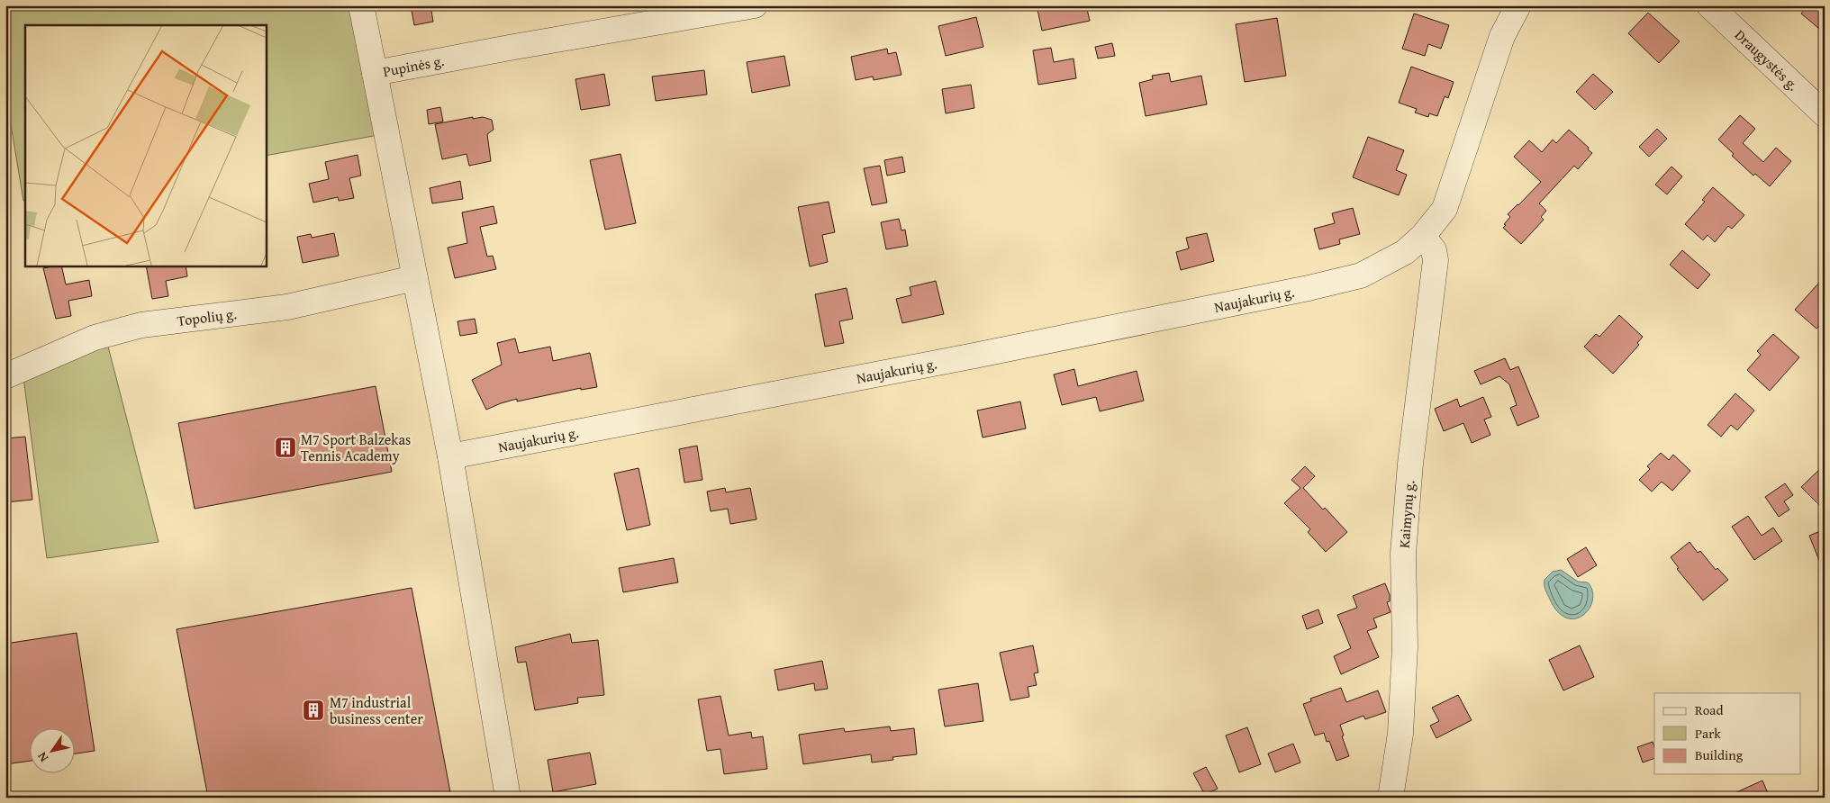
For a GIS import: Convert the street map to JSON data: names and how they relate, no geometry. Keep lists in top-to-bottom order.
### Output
{
  "streets": {
    "street": [
      "Draugystės g.",
      "Pupinės g.",
      "Naujakurių g.",
      "Topolių g.",
      "Kaimynų g."
    ]
  },
  "crossings": [
    ["Pupinės g.", "Naujakurių g."],
    ["Pupinės g.", "Topolių g."],
    ["Naujakurių g.", "Kaimynų g."]
  ],
  "places": {
    "building": ["M7 Sport Balzekas Tennis Academy", "M7 industrial business center"]
  },
  "legend": ["Road", "Park", "Building"],
  "north": "bottom left"
}
